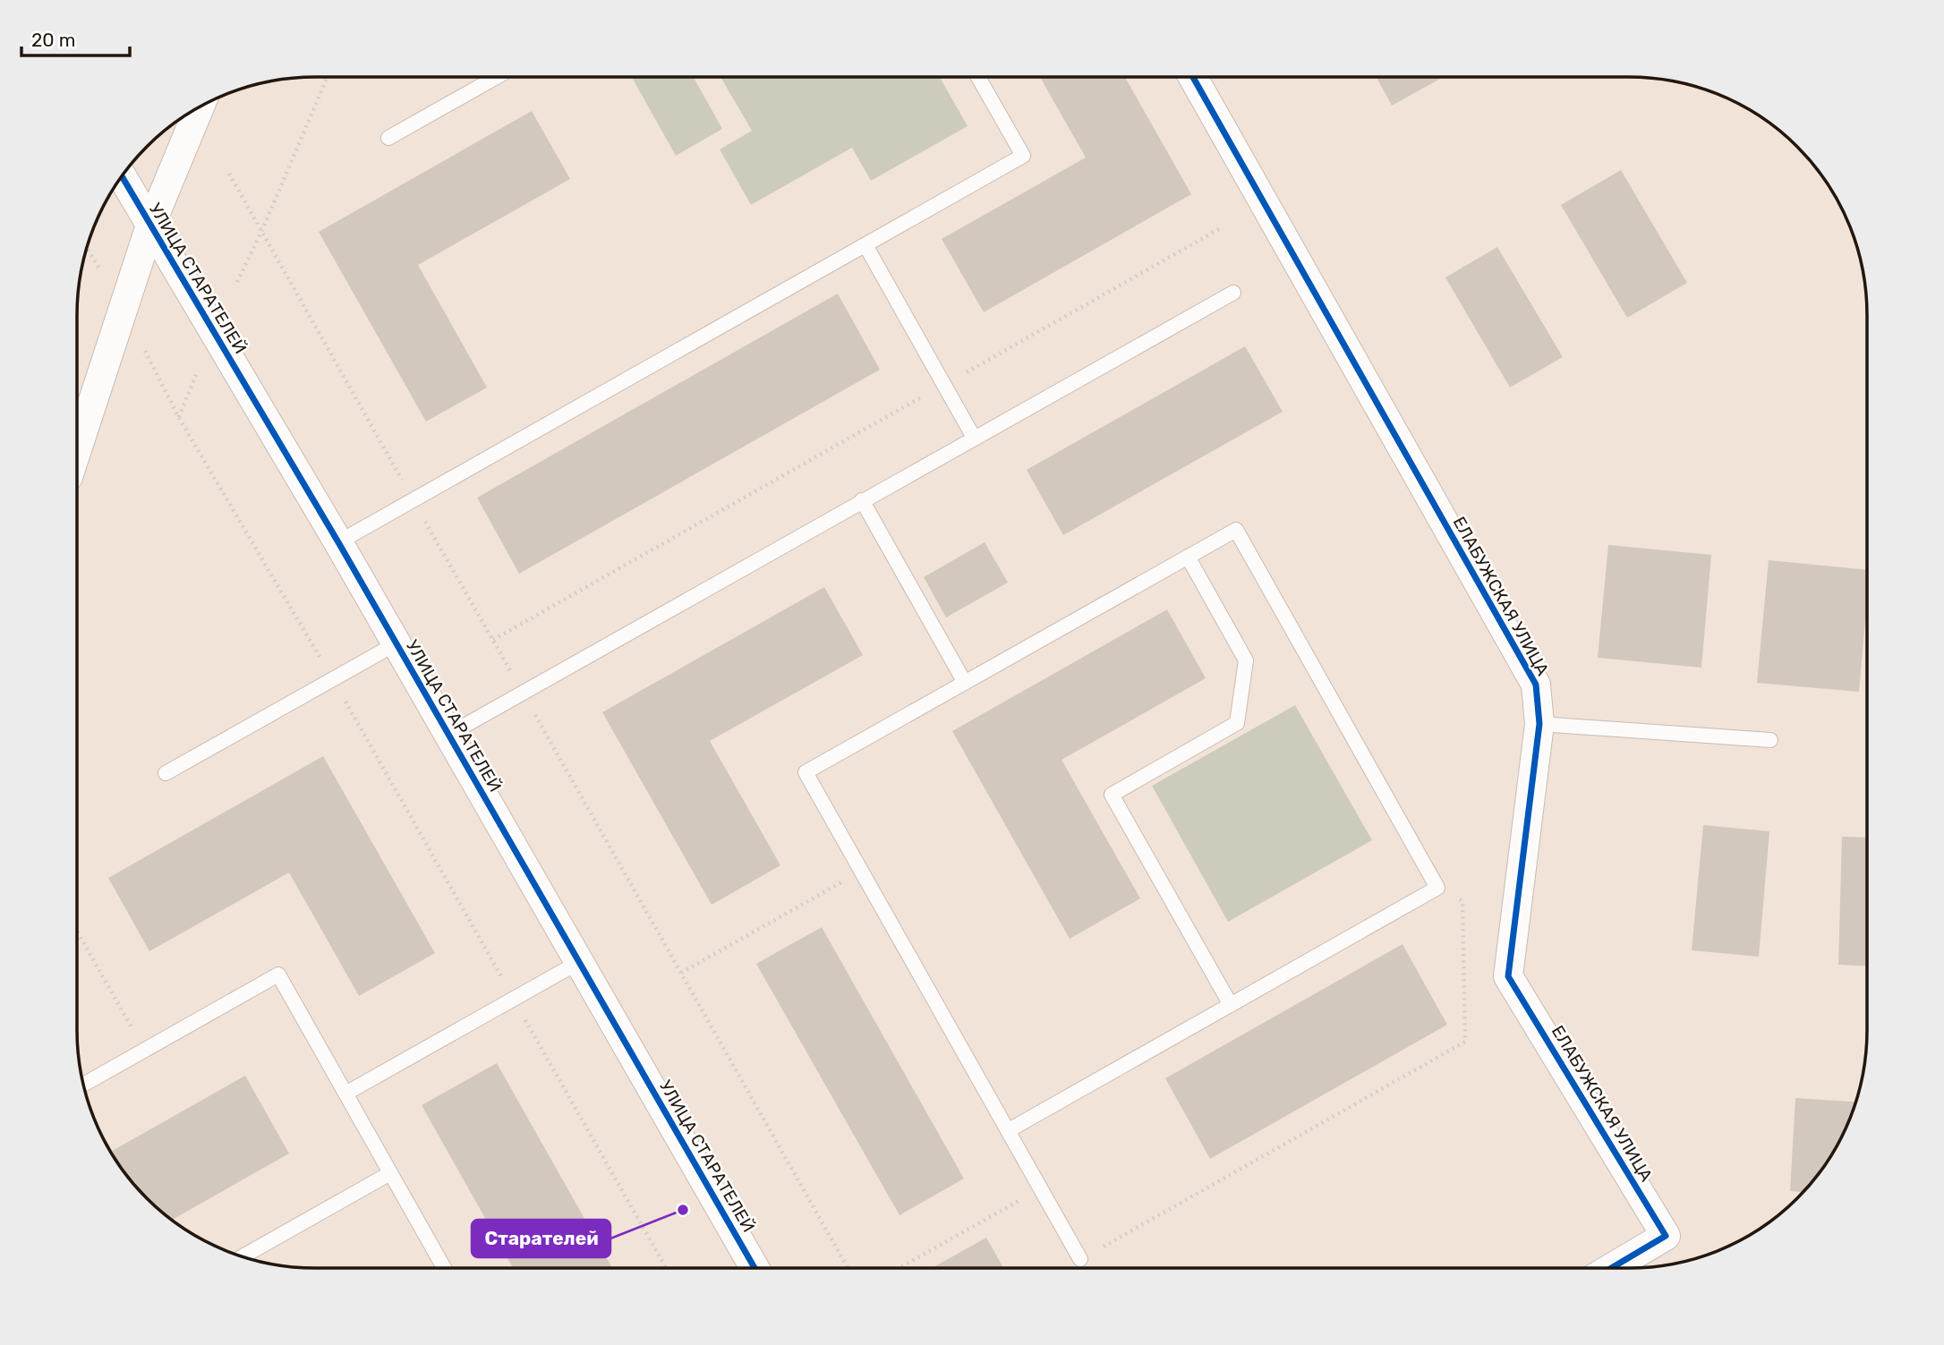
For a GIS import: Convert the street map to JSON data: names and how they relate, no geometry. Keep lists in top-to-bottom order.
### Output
{
  "streets": {
    "street": ["УЛИЦА СТАРАТЕЛЕЙ", "ЕЛАБУЖСКАЯ УЛИЦА"]
  },
  "places": ["Старателей"],
  "scale_bar": "20 m"
}
